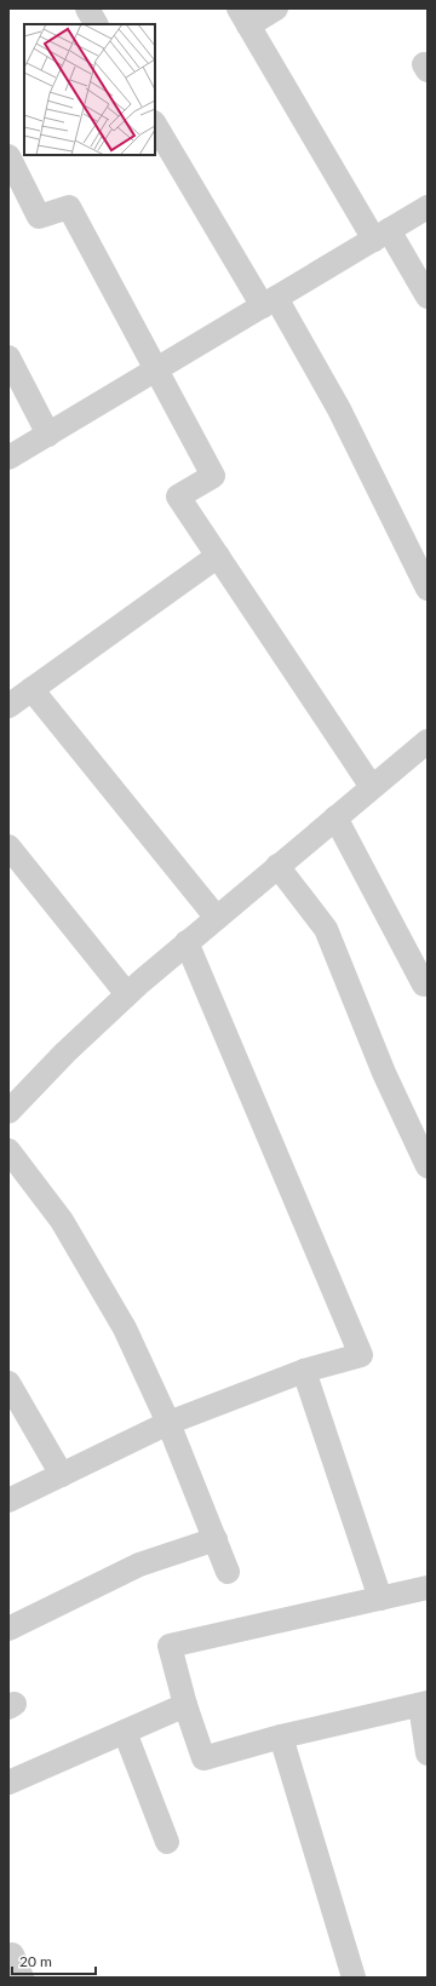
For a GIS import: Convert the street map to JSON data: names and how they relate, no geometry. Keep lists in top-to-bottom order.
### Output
{
  "scale_bar": "20 m"
}
